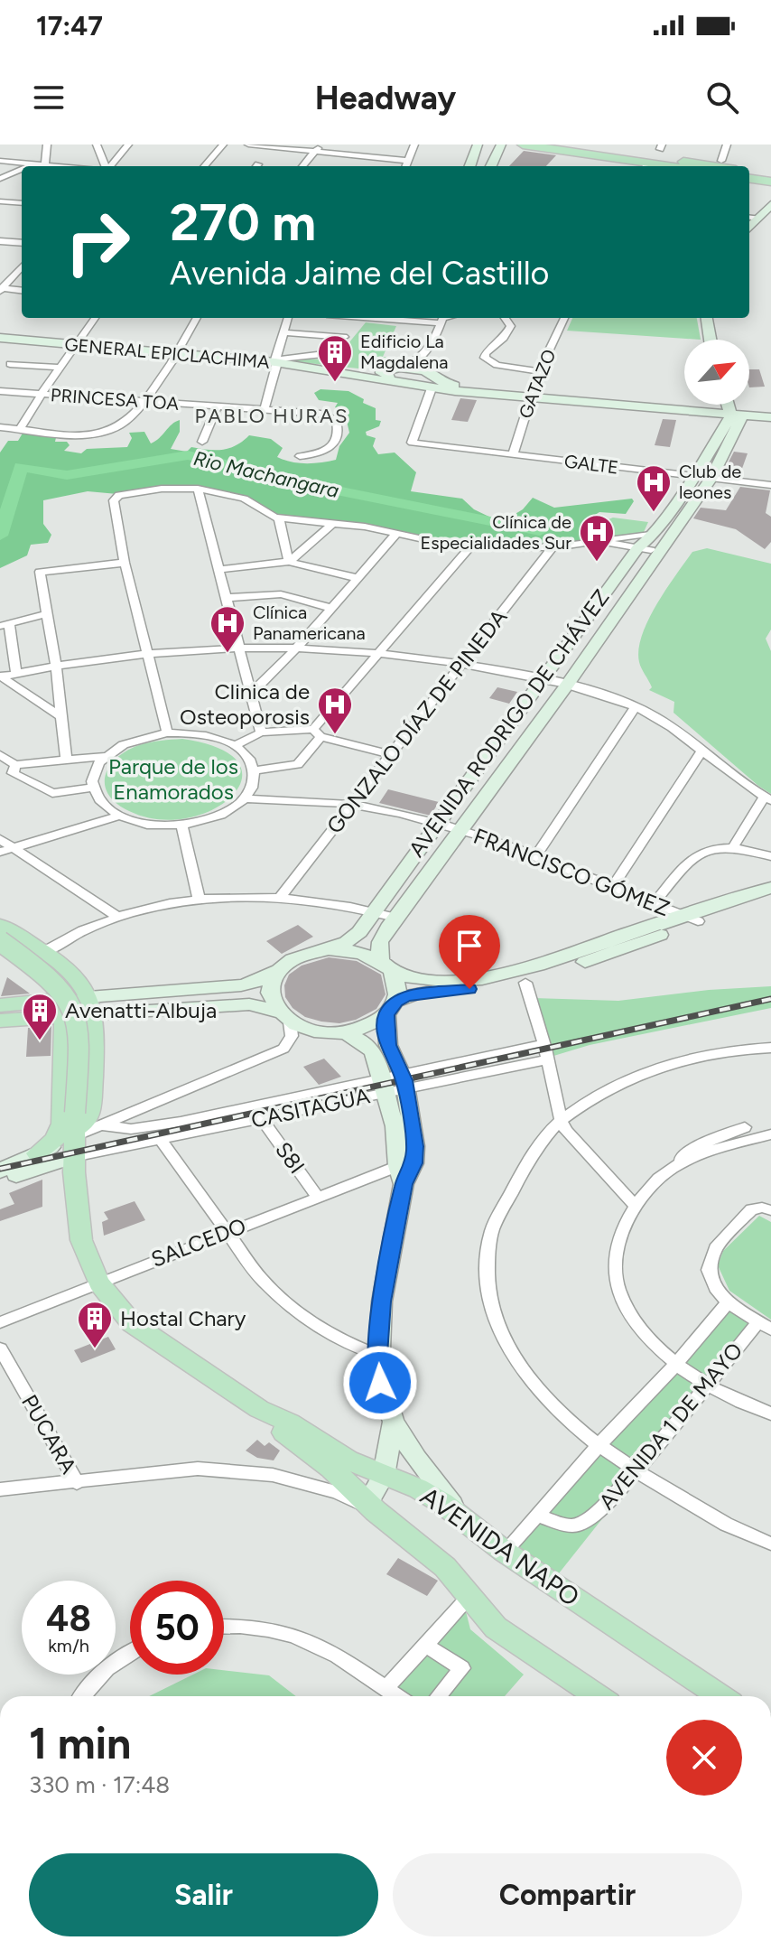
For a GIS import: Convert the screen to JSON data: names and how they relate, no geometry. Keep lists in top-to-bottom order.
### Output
{
  "streets": {
    "main road": ["GENERAL EPICLACHIMA", "AVENIDA RODRIGO DE CHÁVEZ", "AVENIDA NAPO"],
    "street": [
      "GATAZO",
      "PRINCESA TOA",
      "GALTE",
      "GONZALO DÍAZ DE PINEDA",
      "FRANCISCO GÓMEZ",
      "CASITAGUA",
      "S8I",
      "SALCEDO",
      "AVENIDA 1 DE MAYO",
      "PUCARA"
    ]
  },
  "crossings": [
    ["GENERAL EPICLACHIMA", "GALTE"],
    ["GATAZO", "GALTE"],
    ["GALTE", "AVENIDA RODRIGO DE CHÁVEZ"],
    ["GONZALO DÍAZ DE PINEDA", "FRANCISCO GÓMEZ"],
    ["AVENIDA RODRIGO DE CHÁVEZ", "FRANCISCO GÓMEZ"],
    ["CASITAGUA", "S8I"],
    ["CASITAGUA", "AVENIDA NAPO"],
    ["S8I", "SALCEDO"],
    ["SALCEDO", "AVENIDA NAPO"],
    ["AVENIDA 1 DE MAYO", "AVENIDA NAPO"]
  ],
  "districts": ["PABLO HURAS"],
  "water": ["Rio Machangara"],
  "parks": ["Parque de los Enamorados"],
  "places": {
    "building": ["Edificio La Magdalena", "Avenatti-Albuja", "Hostal Chary"],
    "hospital": [
      "Club de leones",
      "Clínica de Especialidades Sur",
      "Clínica Panamericana",
      "Clinica de Osteoporosis"
    ]
  },
  "north": "top right",
  "page": {
    "status": "17:47",
    "header": "Headway",
    "turn": ["270 m", "Avenida Jaime del Castillo"],
    "speed": "48 km/h",
    "limit": "50",
    "heading": ["1 min", "330 m · 17:48"],
    "buttons": ["Salir", "Compartir"]
  }
}
